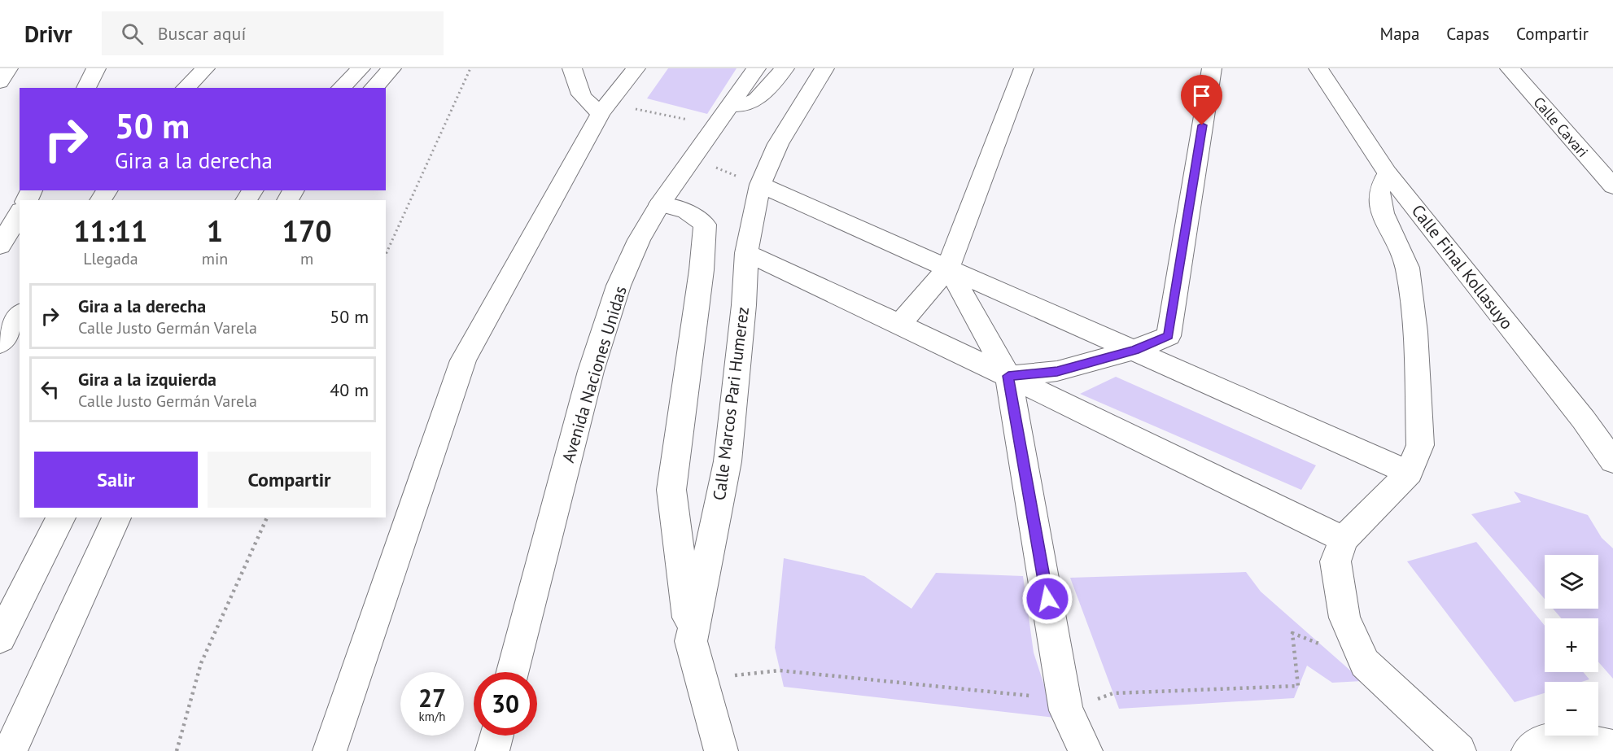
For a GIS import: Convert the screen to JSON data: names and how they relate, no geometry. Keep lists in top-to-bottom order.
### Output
{
  "streets": {
    "main road": [
      "Calle Cavari",
      "Calle Final Kollasuyo",
      "Avenida Naciones Unidas",
      "Calle Marcos Pari Humerez"
    ]
  },
  "page": {
    "header": "Drivr",
    "search": "Buscar aquí",
    "nav": ["Mapa", "Capas", "Compartir"],
    "turn": ["50 m", "Gira a la derecha"],
    "eta": [
      "11:11",
      "Llegada",
      "1",
      "min",
      "170",
      "m"
    ],
    "list": [
      {
        "name": "Gira a la derecha",
        "note": "Calle Justo Germán Varela",
        "value": "50 m"
      },
      {
        "name": "Gira a la izquierda",
        "note": "Calle Justo Germán Varela",
        "value": "40 m"
      }
    ],
    "buttons": ["Salir", "Compartir"],
    "map_buttons": ["+", "−"],
    "speed": "27 km/h",
    "limit": "30"
  }
}
